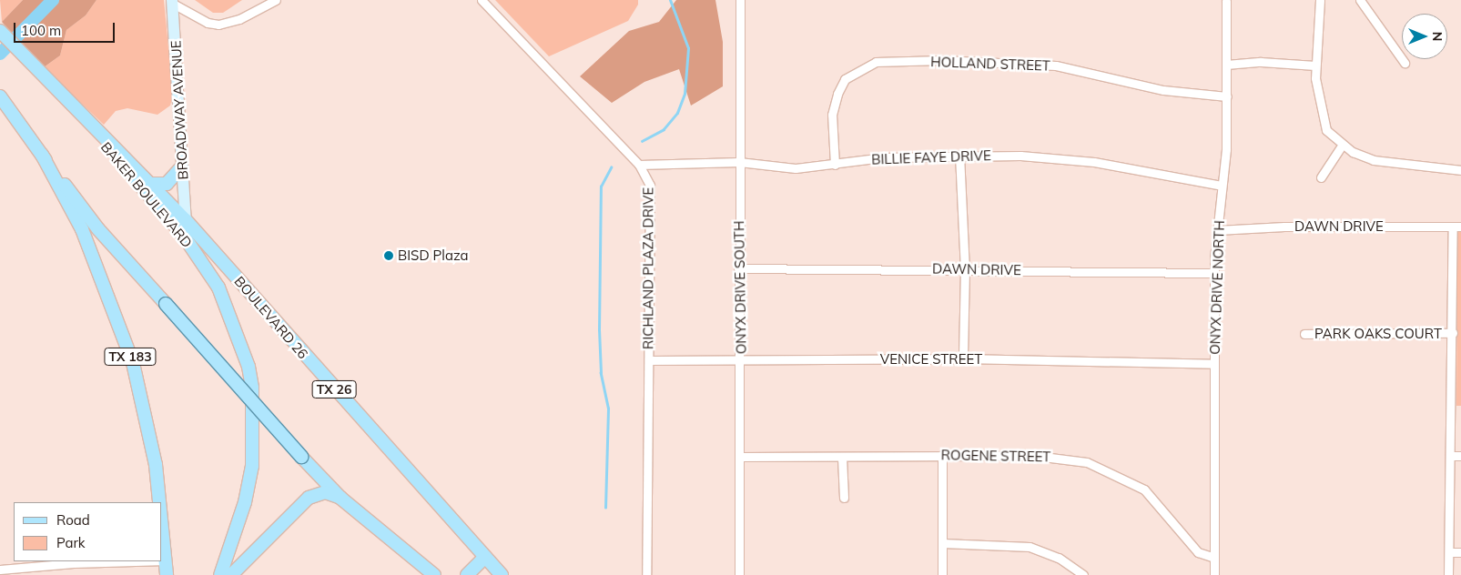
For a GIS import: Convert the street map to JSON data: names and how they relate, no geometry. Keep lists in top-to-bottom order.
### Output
{
  "streets": {
    "main road": [
      "BROADWAY AVENUE",
      "BAKER BOULEVARD",
      "BOULEVARD 26",
      "TX 183",
      "TX 26"
    ],
    "street": [
      "HOLLAND STREET",
      "BILLIE FAYE DRIVE",
      "DAWN DRIVE",
      "RICHLAND PLAZA DRIVE",
      "ONYX DRIVE SOUTH",
      "ONYX DRIVE NORTH",
      "PARK OAKS COURT",
      "VENICE STREET",
      "ROGENE STREET"
    ]
  },
  "crossings": [
    ["HOLLAND STREET", "BILLIE FAYE DRIVE"],
    ["HOLLAND STREET", "ONYX DRIVE NORTH"],
    ["BROADWAY AVENUE", "BOULEVARD 26"],
    ["BILLIE FAYE DRIVE", "RICHLAND PLAZA DRIVE"],
    ["BILLIE FAYE DRIVE", "ONYX DRIVE SOUTH"],
    ["BILLIE FAYE DRIVE", "ONYX DRIVE NORTH"],
    ["BAKER BOULEVARD", "BOULEVARD 26"],
    ["DAWN DRIVE", "ONYX DRIVE SOUTH"],
    ["DAWN DRIVE", "ONYX DRIVE NORTH"],
    ["RICHLAND PLAZA DRIVE", "VENICE STREET"],
    ["ONYX DRIVE SOUTH", "VENICE STREET"],
    ["ONYX DRIVE SOUTH", "ROGENE STREET"],
    ["ONYX DRIVE NORTH", "VENICE STREET"],
    ["ONYX DRIVE NORTH", "ROGENE STREET"]
  ],
  "places": ["BISD Plaza"],
  "legend": ["Road", "Park"],
  "scale_bar": "100 m",
  "north": "right"
}
